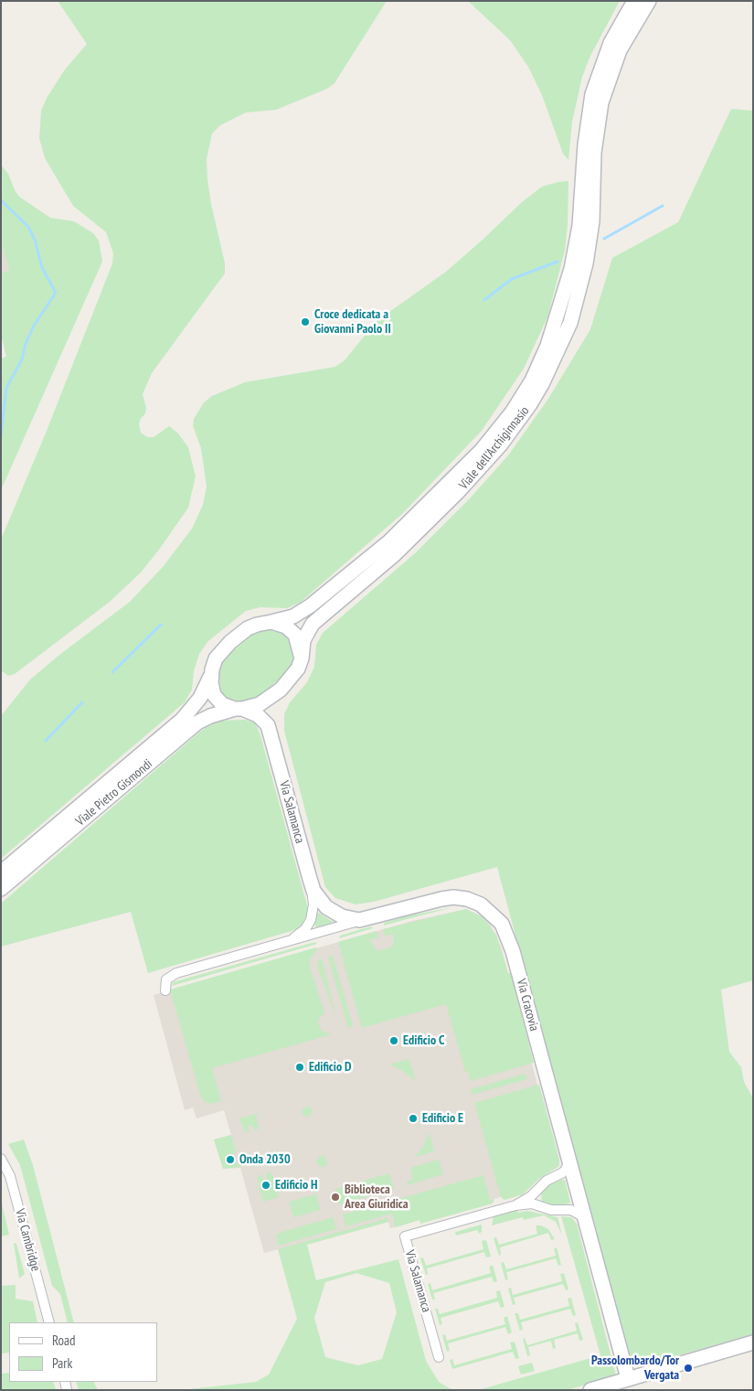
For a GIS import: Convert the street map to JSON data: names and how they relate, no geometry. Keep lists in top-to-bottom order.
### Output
{
  "streets": {
    "street": [
      "Viale dell'Archiginnasio",
      "Viale Pietro Gismondi",
      "Via Salamanca",
      "Via Cracovia",
      "Via Cambridge"
    ]
  },
  "crossings": [
    ["Viale dell'Archiginnasio", "Viale Pietro Gismondi"],
    ["Via Salamanca", "Via Cracovia"]
  ],
  "places": [
    "Croce dedicata a Giovanni Paolo II",
    "Edificio C",
    "Edificio D",
    "Edificio E",
    "Onda 2030",
    "Edificio H",
    "Biblioteca Area Giuridica",
    "Passolombardo/Tor Vergata"
  ],
  "legend": ["Road", "Park"]
}
